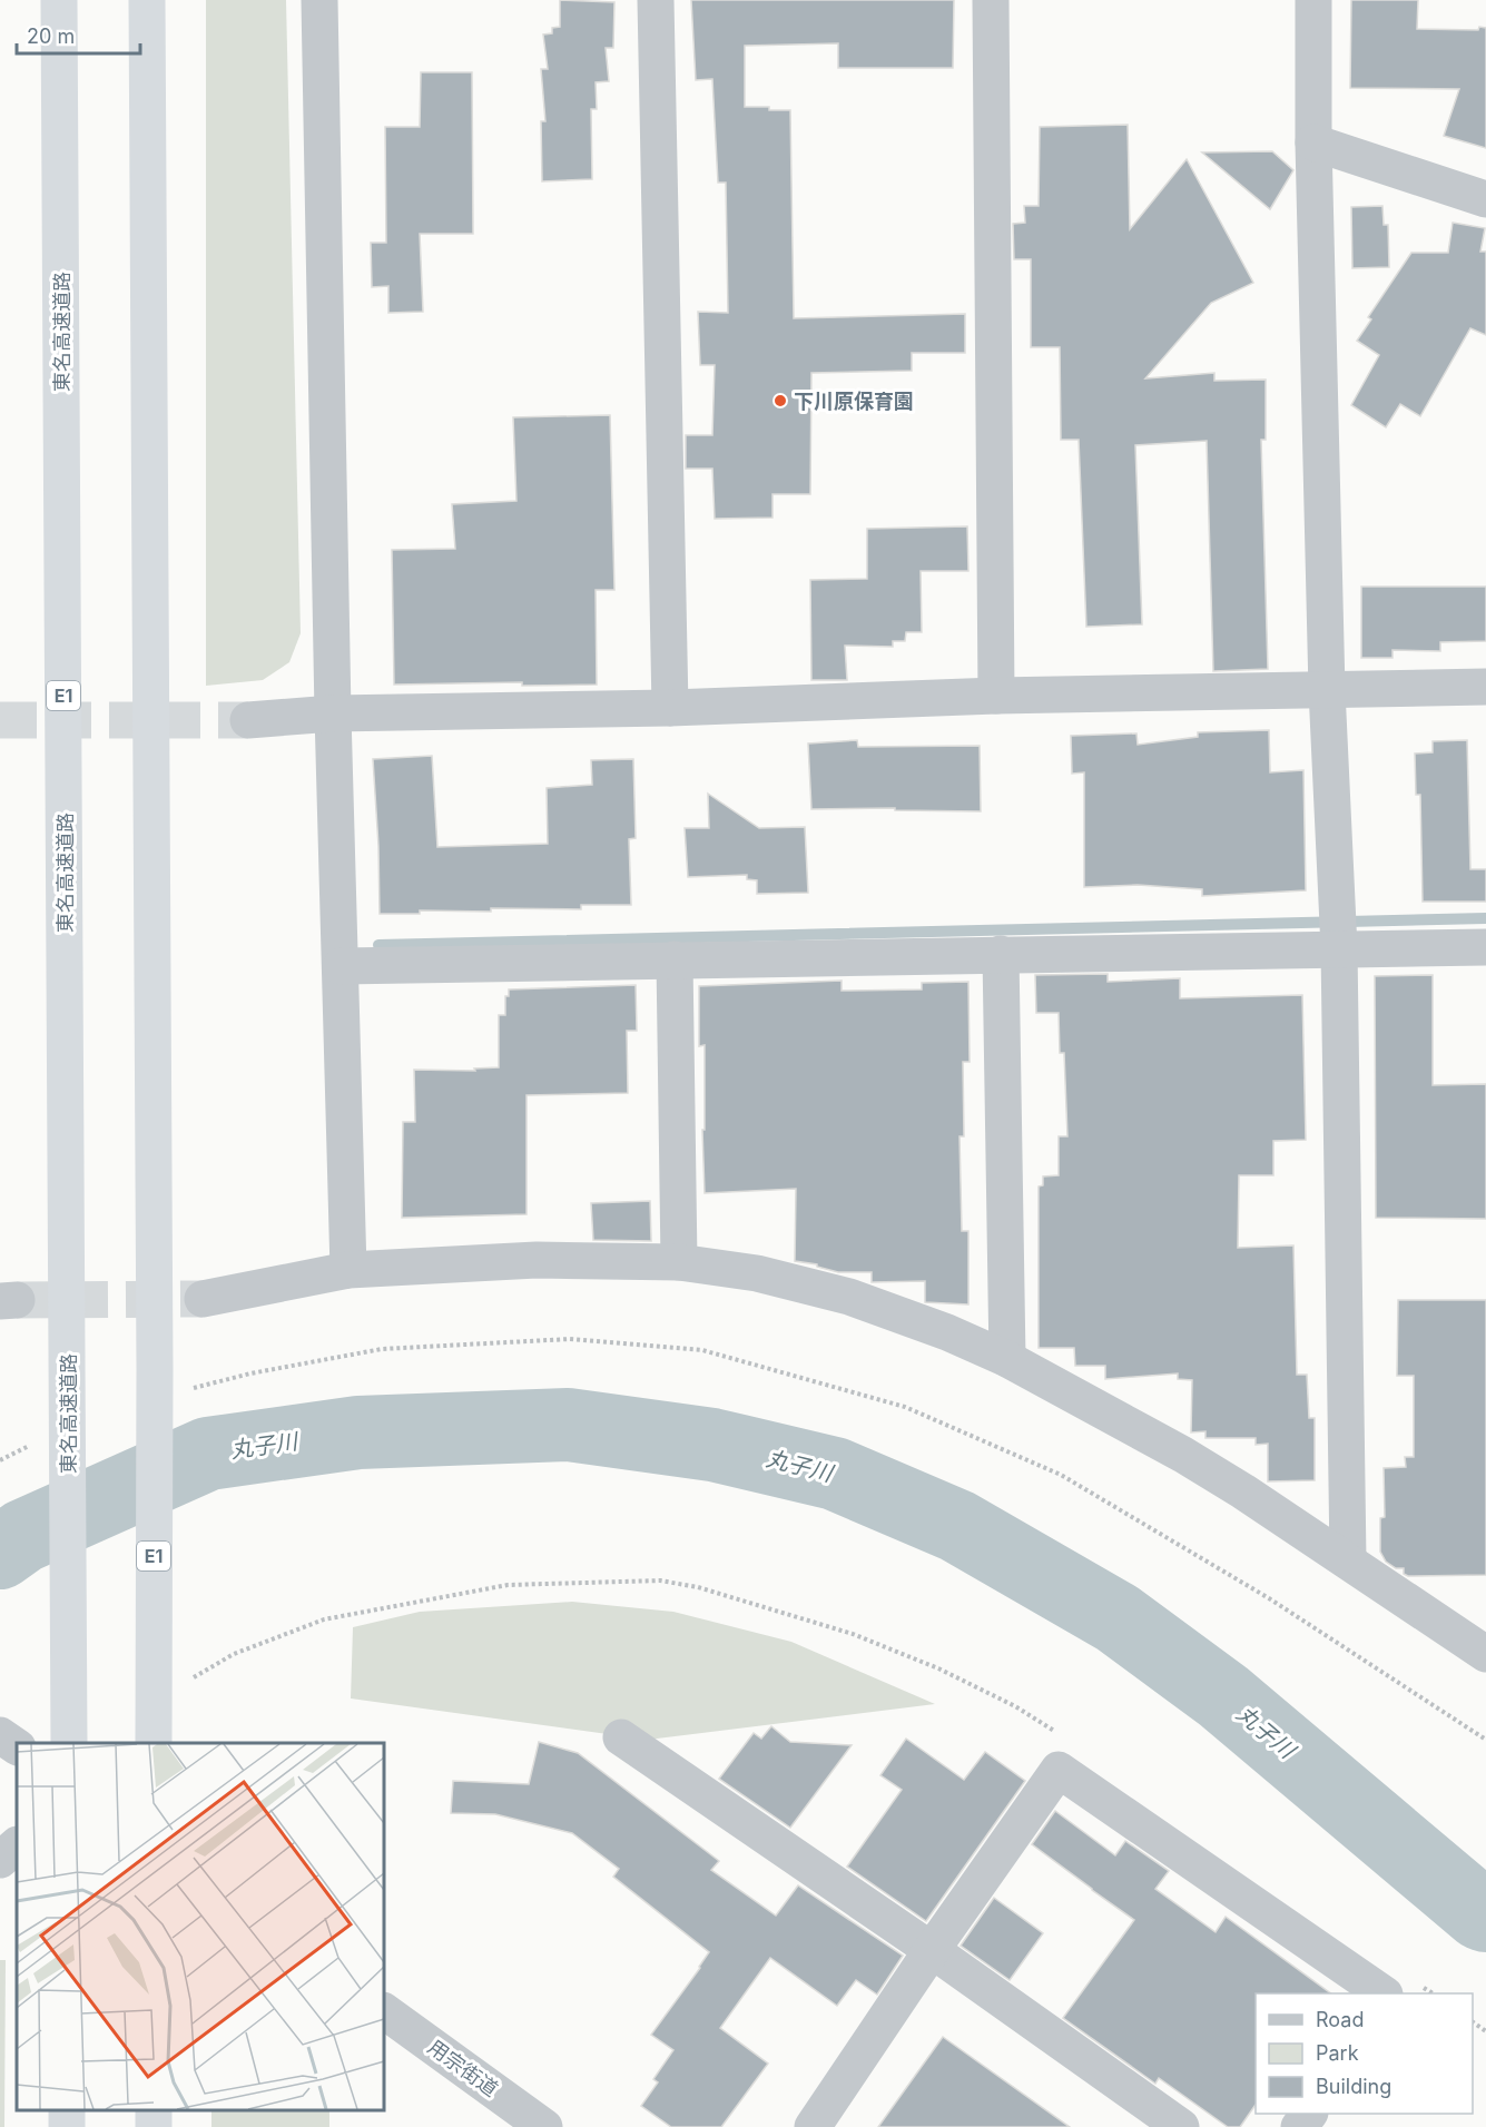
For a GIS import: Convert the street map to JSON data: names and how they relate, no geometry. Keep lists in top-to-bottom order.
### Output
{
  "streets": {
    "highway": ["東名高速道路", "E1"],
    "street": ["用宗街道"]
  },
  "water": ["丸子川"],
  "places": ["下川原保育園"],
  "legend": ["Road", "Park", "Building"],
  "scale_bar": "20 m"
}
